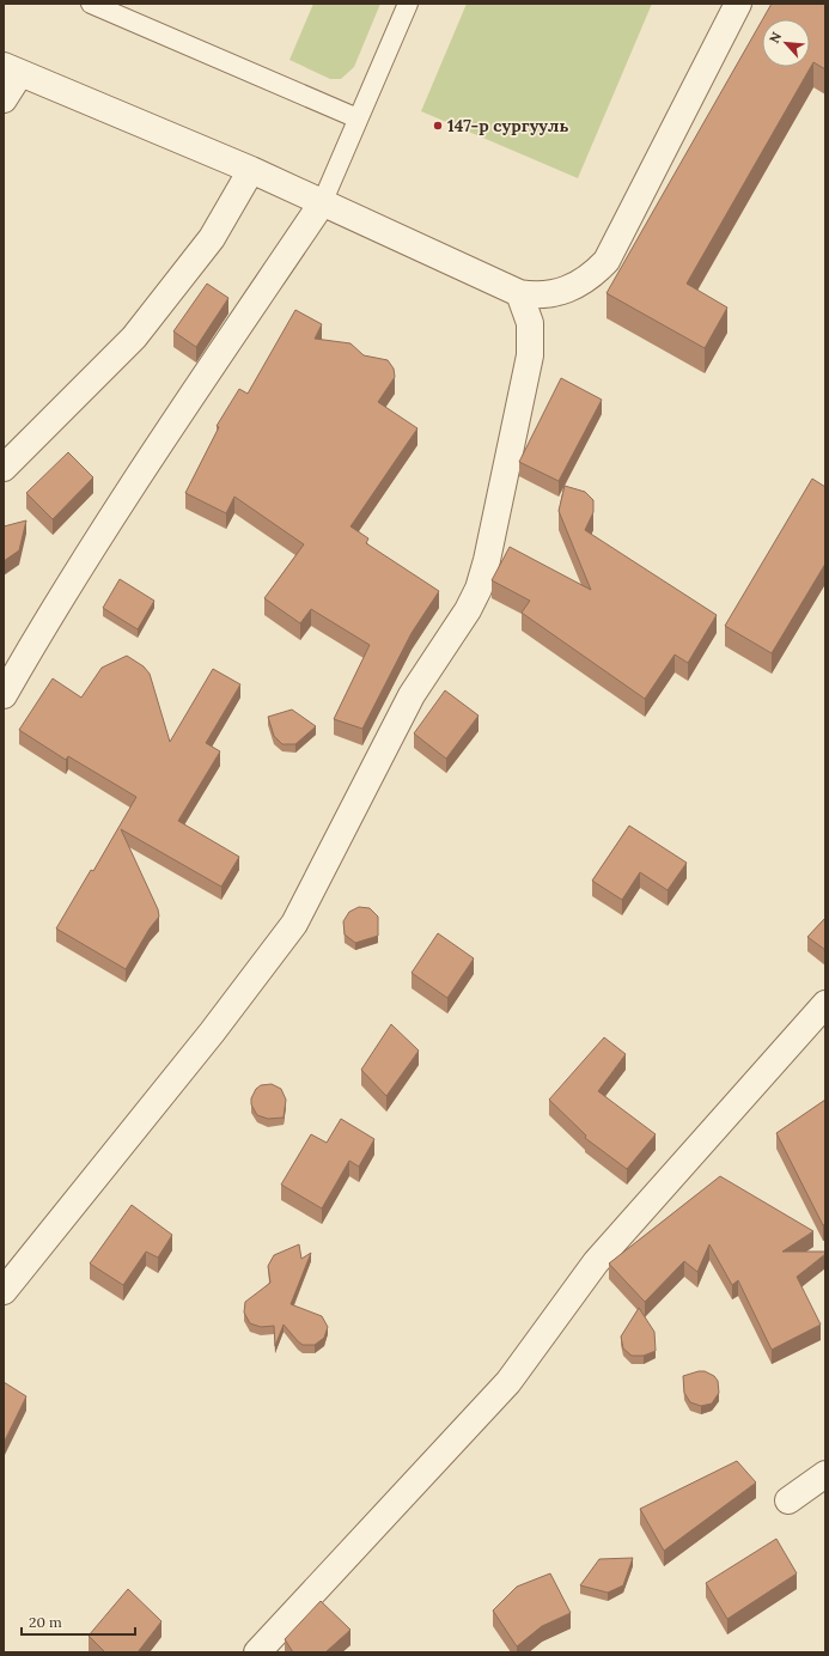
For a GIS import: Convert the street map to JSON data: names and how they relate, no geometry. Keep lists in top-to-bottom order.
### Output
{
  "places": ["147-р сургууль"],
  "scale_bar": "20 m",
  "north": "top left"
}
